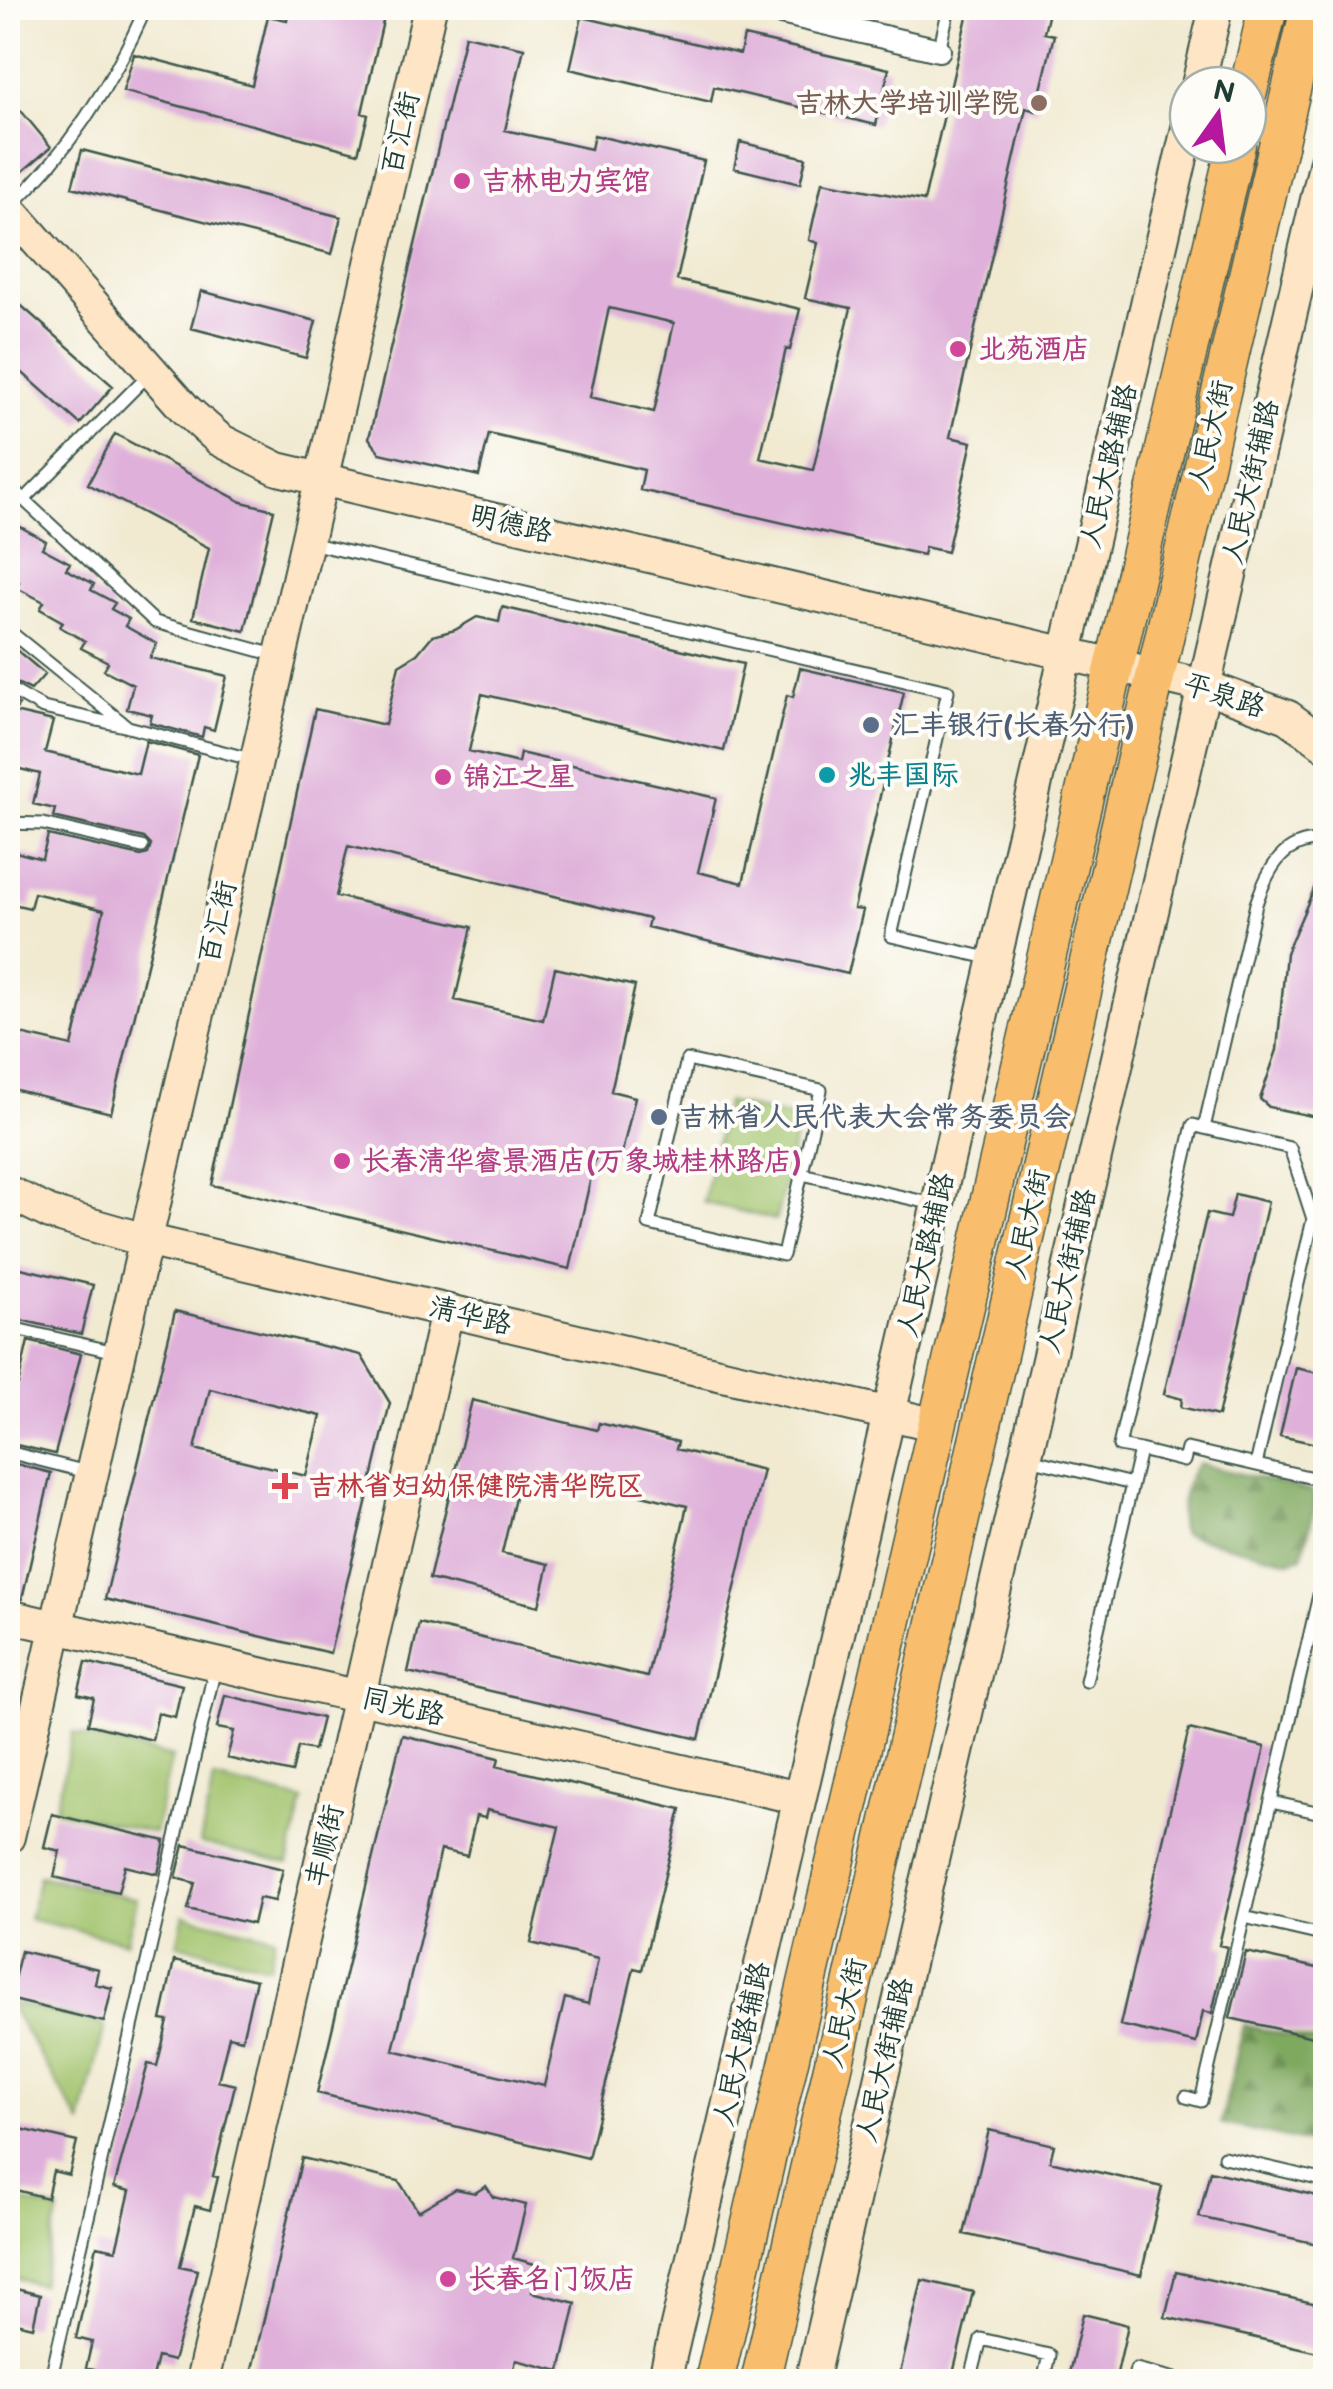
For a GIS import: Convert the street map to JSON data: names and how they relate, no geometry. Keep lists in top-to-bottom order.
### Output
{
  "streets": {
    "main road": ["人民大街"],
    "street": [
      "百汇街",
      "人民大路辅路",
      "人民大街辅路",
      "明德路",
      "平泉路",
      "清华路",
      "同光路",
      "丰顺街"
    ]
  },
  "crossings": [
    ["百汇街", "明德路"],
    ["百汇街", "清华路"],
    ["百汇街", "同光路"],
    ["人民大街", "明德路"],
    ["人民大街", "平泉路"],
    ["人民大街", "清华路"],
    ["人民大路辅路", "明德路"],
    ["人民大路辅路", "清华路"],
    ["人民大路辅路", "同光路"],
    ["人民大街辅路", "平泉路"],
    ["明德路", "平泉路"],
    ["清华路", "丰顺街"],
    ["同光路", "丰顺街"]
  ],
  "places": {
    "other": [
      "吉林大学培训学院",
      "吉林电力宾馆",
      "北苑酒店",
      "汇丰银行(长春分行)",
      "兆丰国际",
      "锦江之星",
      "吉林省人民代表大会常务委员会",
      "长春清华睿景酒店(万象城桂林路店)",
      "长春名门饭店"
    ],
    "health": ["吉林省妇幼保健院清华院区"]
  },
  "north": "top"
}
